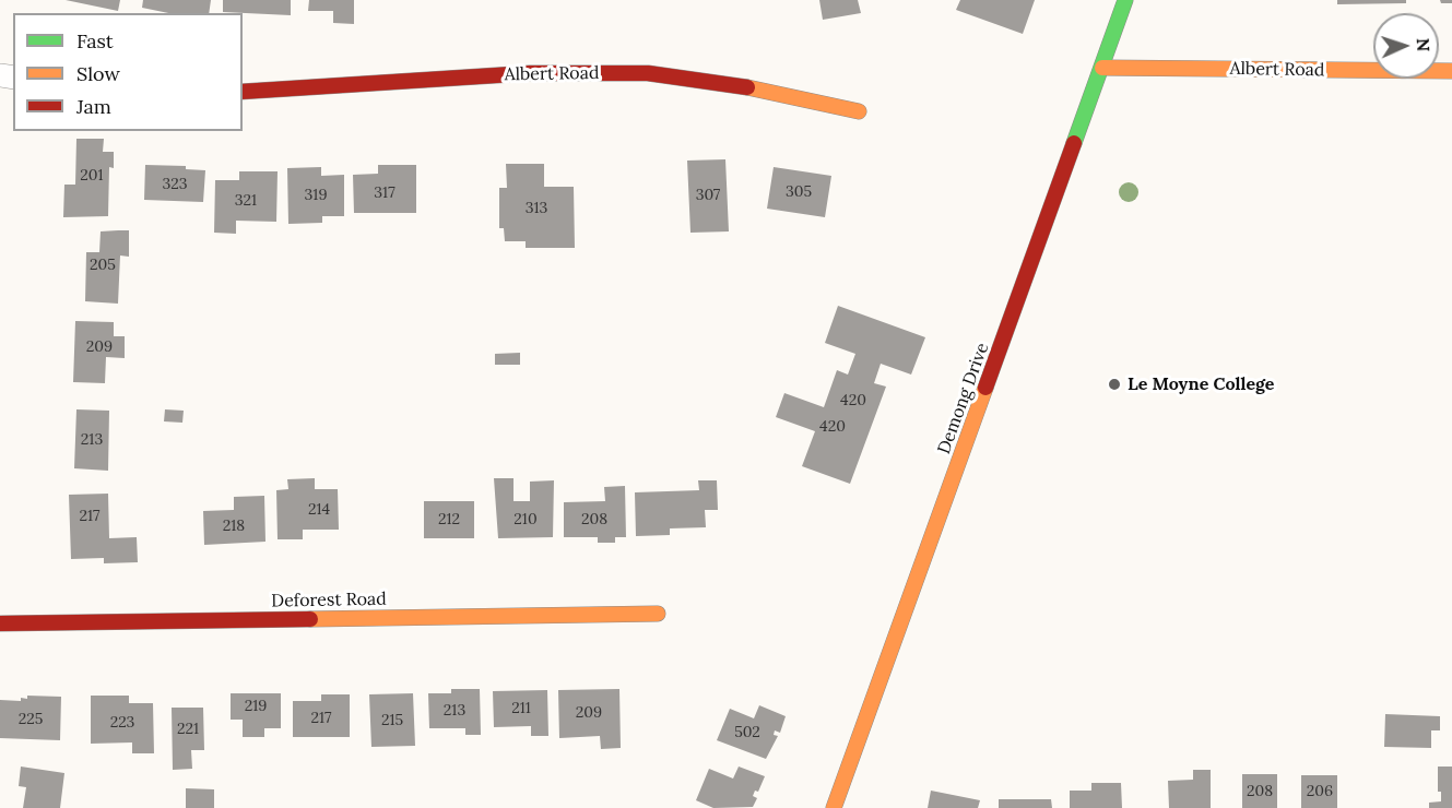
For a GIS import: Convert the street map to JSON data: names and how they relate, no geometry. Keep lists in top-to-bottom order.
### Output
{
  "streets": {
    "street": ["Albert Road", "Demong Drive", "Deforest Road"]
  },
  "crossings": [
    ["Albert Road", "Demong Drive"]
  ],
  "places": ["Le Moyne College"],
  "house_numbers": [
    "201",
    "323",
    "305",
    "317",
    "319",
    "307",
    "321",
    "313",
    "205",
    "209",
    "420",
    "420",
    "213",
    "214",
    "217",
    "212",
    "210",
    "208",
    "218",
    "219",
    "211",
    "213",
    "209",
    "217",
    "225",
    "215",
    "223",
    "221",
    "502",
    "208",
    "206"
  ],
  "legend": ["Fast", "Slow", "Jam"],
  "north": "right"
}
